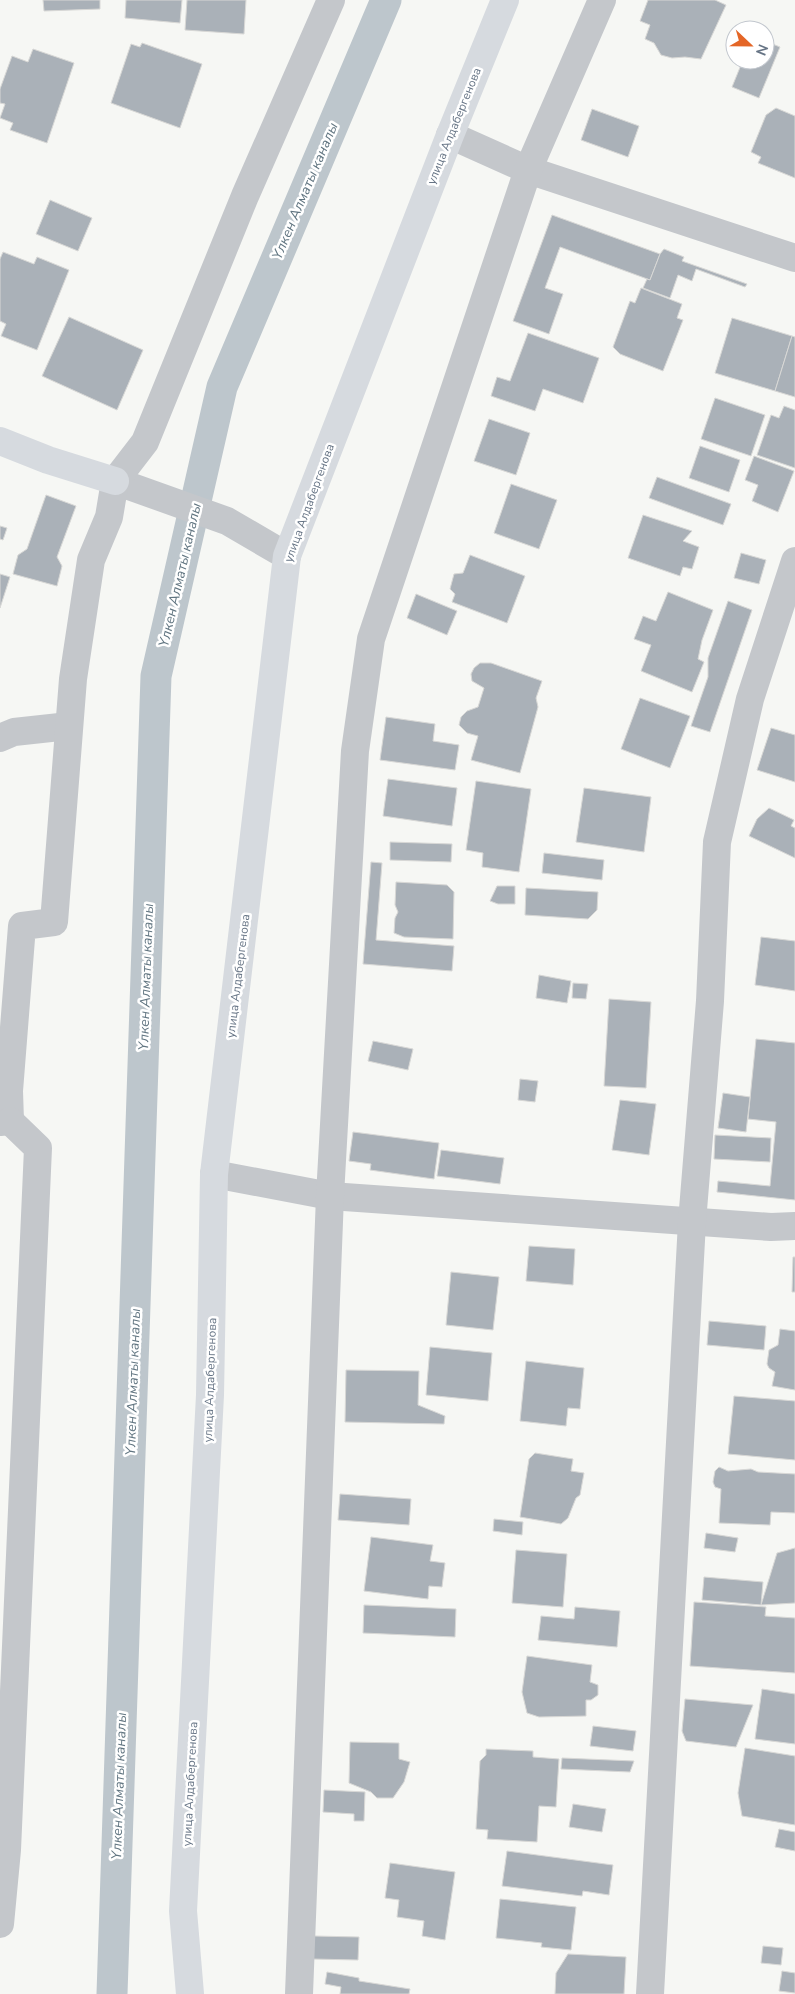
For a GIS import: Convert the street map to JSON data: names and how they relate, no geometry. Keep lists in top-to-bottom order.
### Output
{
  "streets": {
    "main road": ["улица Алдабергенова"]
  },
  "water": ["Үлкен Алматы каналы"],
  "north": "right"
}
